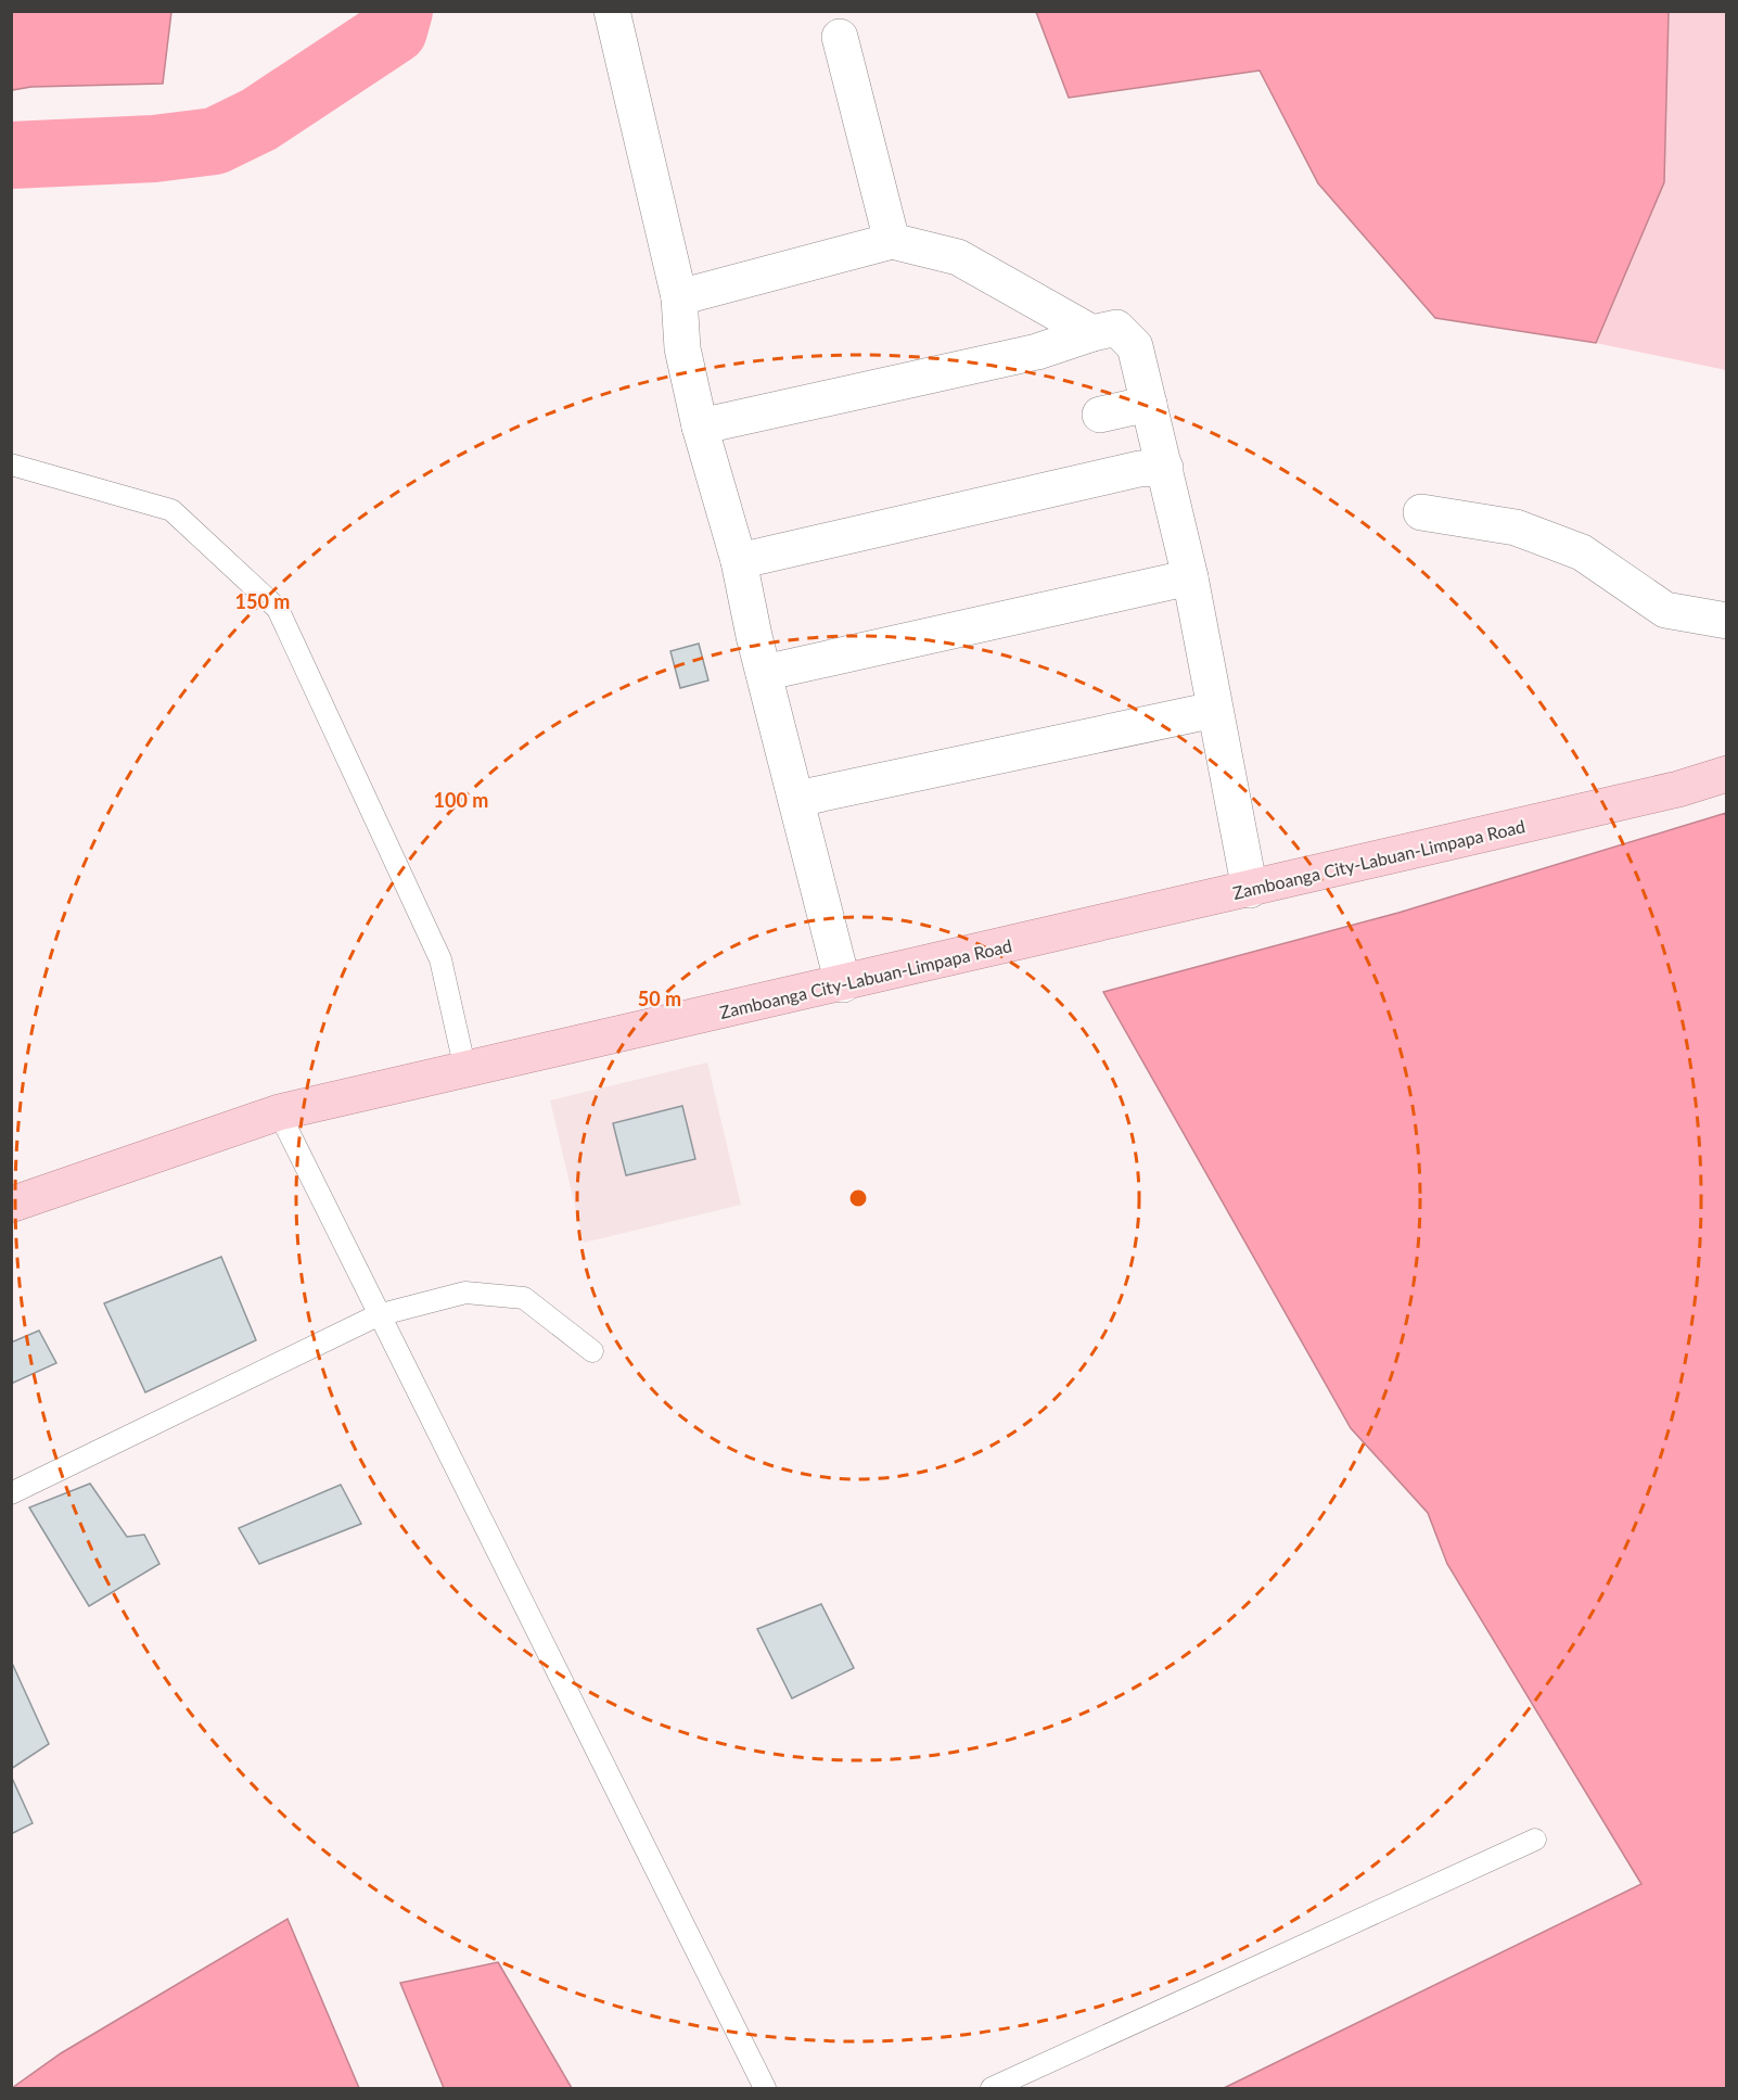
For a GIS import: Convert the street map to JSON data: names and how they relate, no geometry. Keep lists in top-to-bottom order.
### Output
{
  "streets": {
    "main road": ["Zamboanga City-Labuan-Limpapa Road"]
  },
  "rings": ["150 m", "100 m", "50 m"]
}
